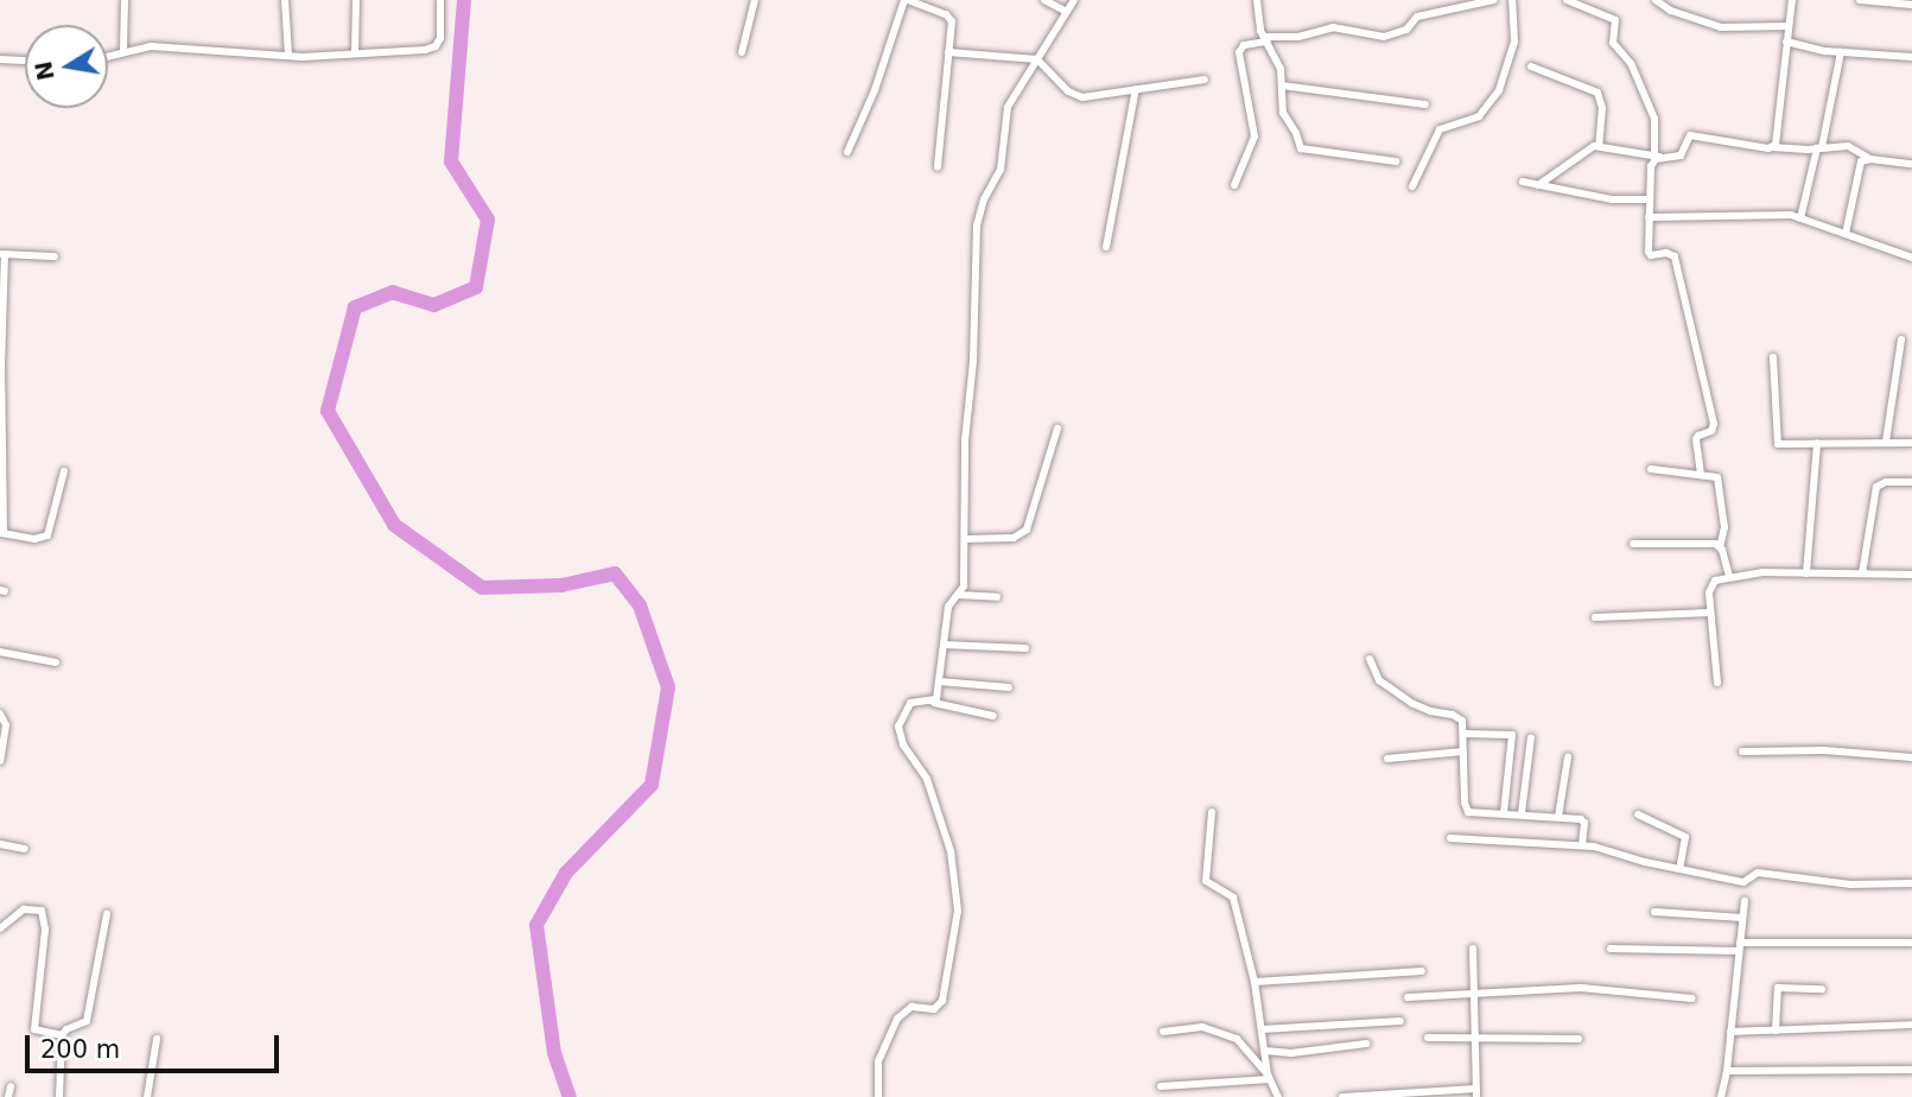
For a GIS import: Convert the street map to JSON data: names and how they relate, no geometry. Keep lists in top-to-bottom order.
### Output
{
  "scale_bar": "200 m",
  "north": "left"
}
